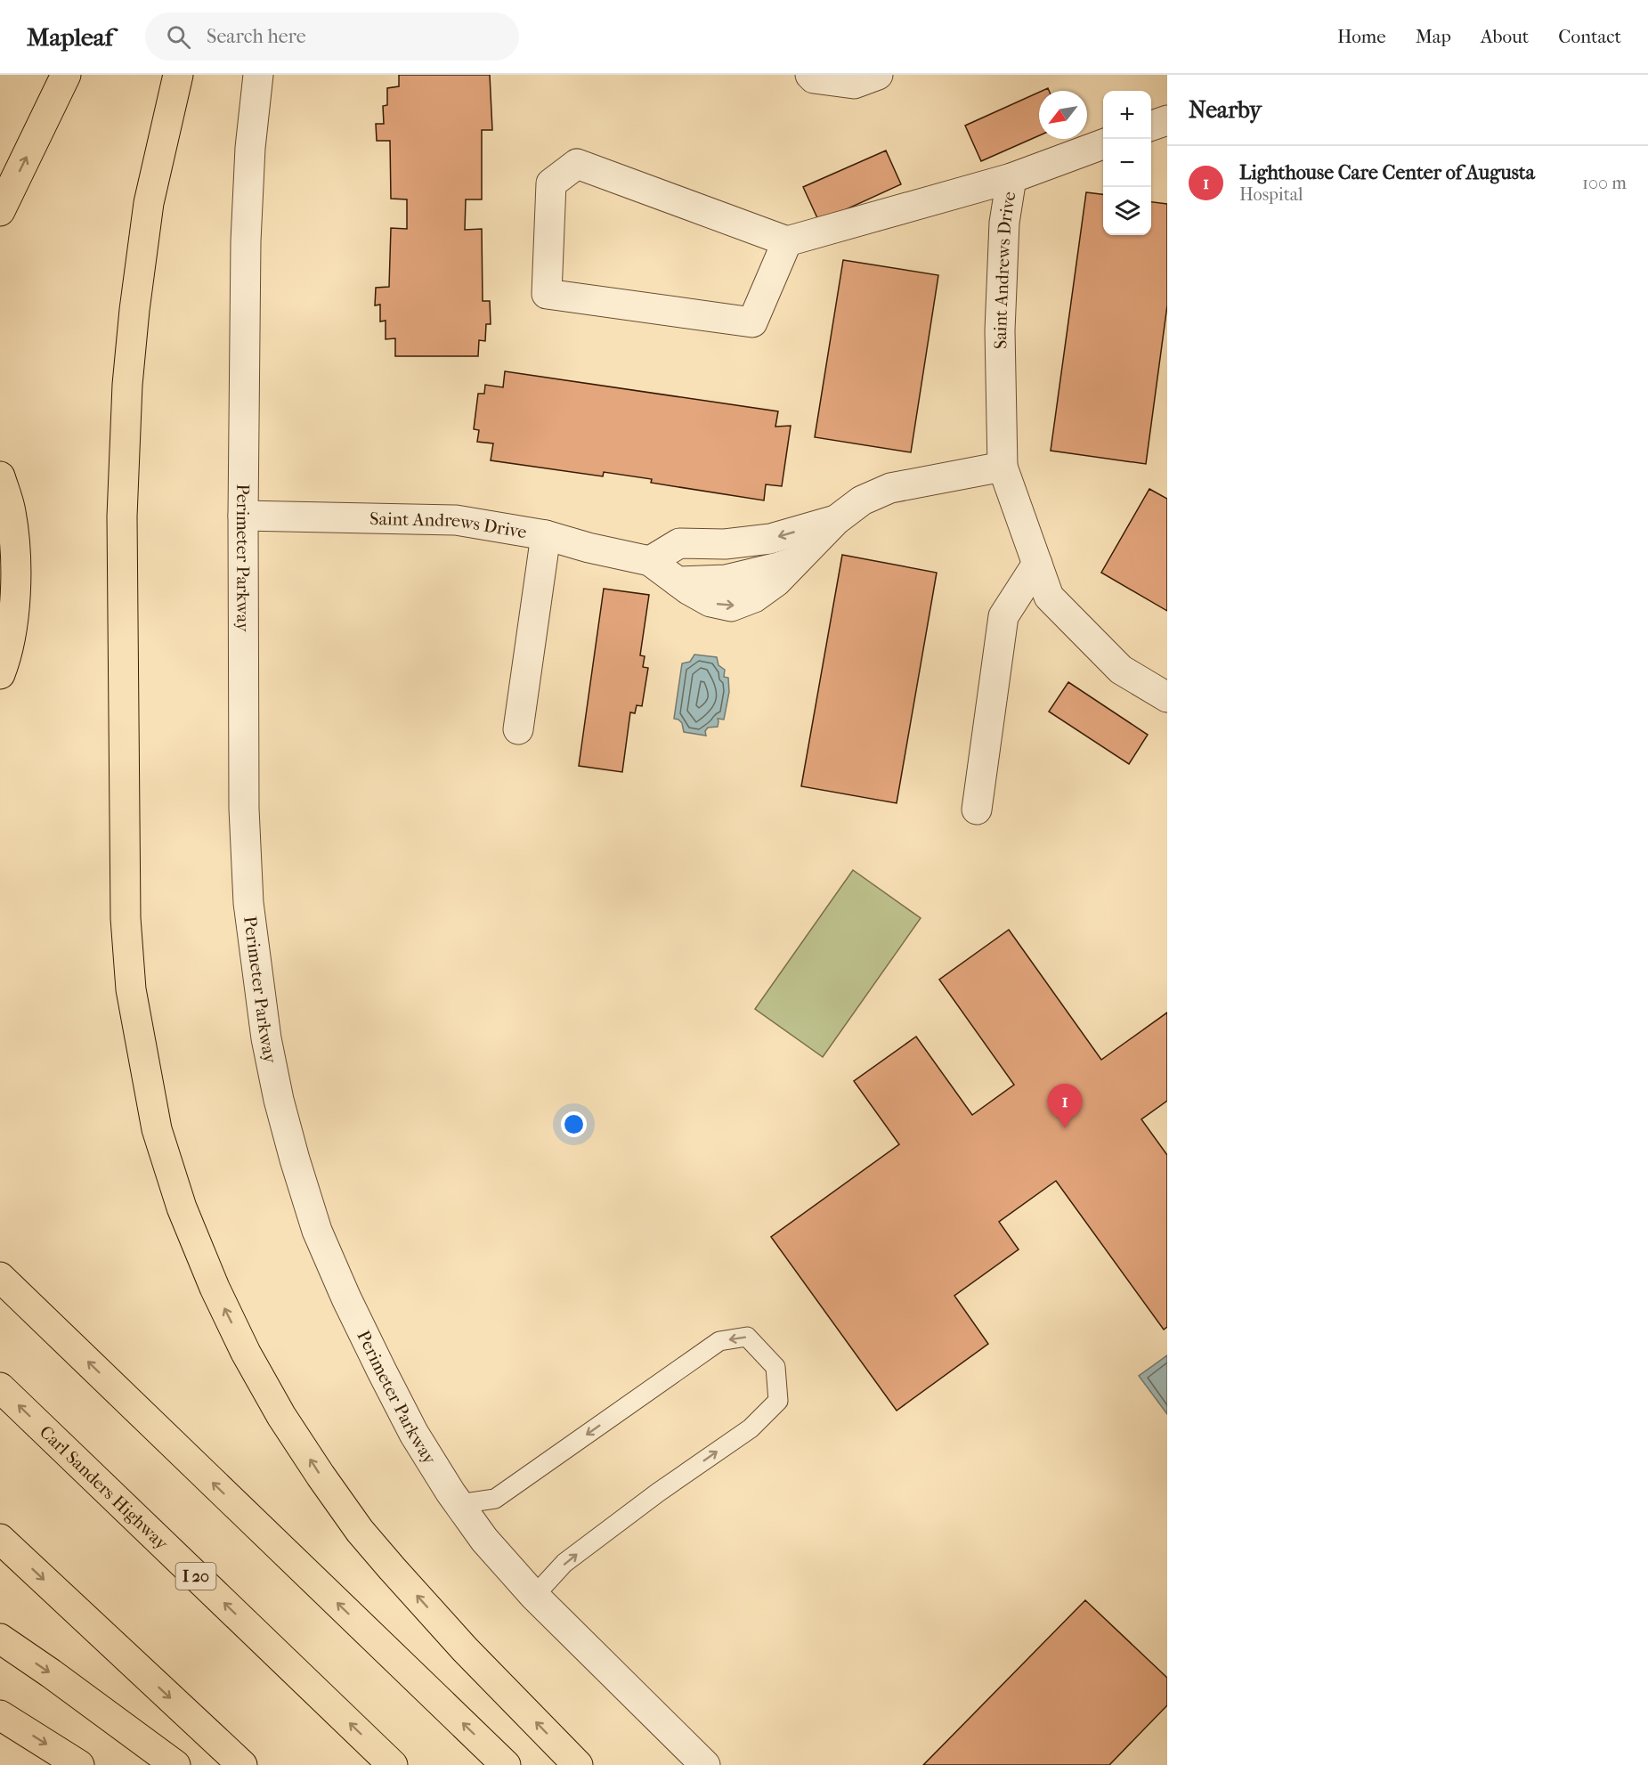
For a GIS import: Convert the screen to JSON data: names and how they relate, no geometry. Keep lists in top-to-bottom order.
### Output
{
  "streets": {
    "highway": ["Carl Sanders Highway", "I 20"],
    "street": ["Saint Andrews Drive", "Perimeter Parkway"]
  },
  "crossings": [
    ["Saint Andrews Drive", "Perimeter Parkway"]
  ],
  "north": "bottom left",
  "page": {
    "header": "Mapleaf",
    "search": "Search here",
    "nav": [
      "Home",
      "Map",
      "About",
      "Contact"
    ],
    "heading": "Nearby",
    "map_buttons": ["+", "−"],
    "list": [
      {
        "mark": "1",
        "name": "Lighthouse Care Center of Augusta",
        "note": "Hospital",
        "value": "100 m"
      }
    ],
    "pins": "1"
  }
}
